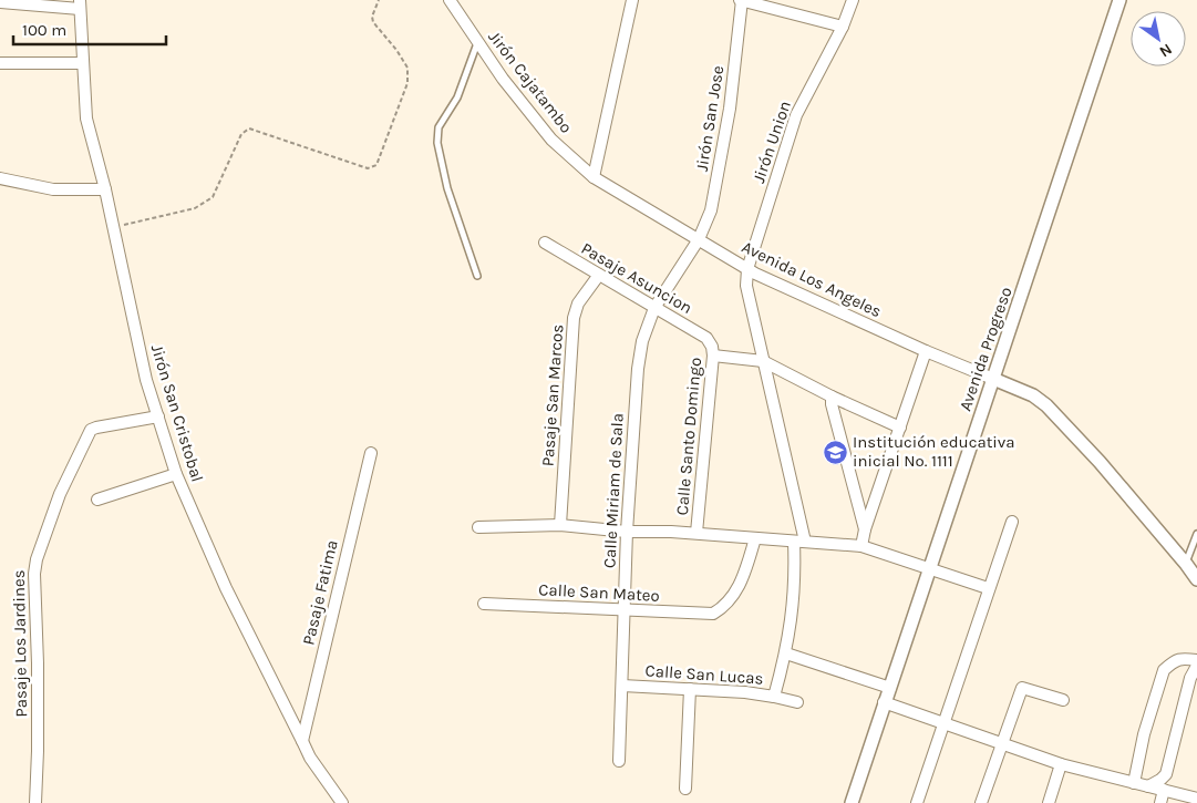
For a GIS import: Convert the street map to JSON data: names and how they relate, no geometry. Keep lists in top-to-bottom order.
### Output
{
  "streets": {
    "street": [
      "Jirón Cajatambo",
      "Jirón San Jose",
      "Jirón Union",
      "Pasaje Asuncion",
      "Avenida Los Angeles",
      "Avenida Progreso",
      "Pasaje San Marcos",
      "Jirón San Cristobal",
      "Calle Santo Domingo",
      "Calle Miriam de Sala",
      "Pasaje Fatima",
      "Calle San Mateo",
      "Pasaje Los Jardines",
      "Calle San Lucas"
    ]
  },
  "crossings": [
    ["Jirón Cajatambo", "Avenida Los Angeles"],
    ["Jirón San Jose", "Avenida Los Angeles"],
    ["Jirón San Jose", "Calle Miriam de Sala"],
    ["Jirón Union", "Avenida Los Angeles"],
    ["Jirón Union", "Calle San Lucas"],
    ["Pasaje Asuncion", "Pasaje San Marcos"],
    ["Pasaje Asuncion", "Calle Santo Domingo"],
    ["Pasaje Asuncion", "Calle Miriam de Sala"],
    ["Avenida Los Angeles", "Avenida Progreso"],
    ["Avenida Los Angeles", "Calle Miriam de Sala"],
    ["Avenida Los Angeles", "Calle San Lucas"],
    ["Jirón San Cristobal", "Pasaje Fatima"],
    ["Jirón San Cristobal", "Pasaje Los Jardines"],
    ["Calle Miriam de Sala", "Calle San Mateo"],
    ["Calle Miriam de Sala", "Calle San Lucas"]
  ],
  "places": {
    "school or university": ["Institución educativa inicial No. 1111"]
  },
  "scale_bar": "100 m",
  "north": "bottom right"
}
